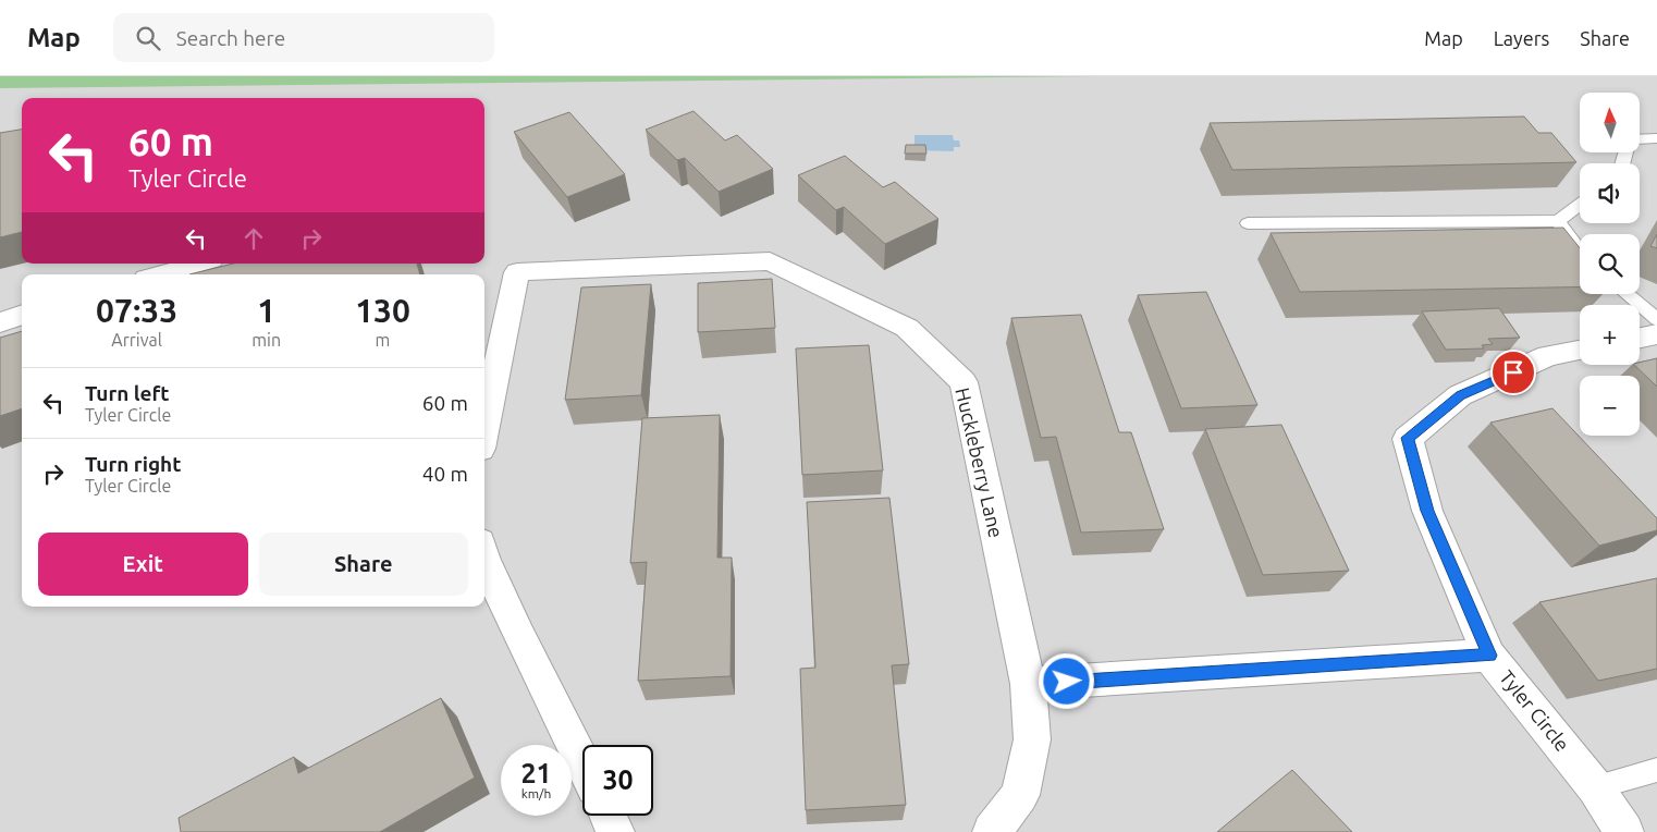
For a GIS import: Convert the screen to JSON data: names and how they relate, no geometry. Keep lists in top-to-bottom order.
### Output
{
  "streets": {
    "street": ["Huckleberry Lane", "Tyler Circle"]
  },
  "north": "top",
  "page": {
    "header": "Map",
    "search": "Search here",
    "nav": ["Map", "Layers", "Share"],
    "map_buttons": ["+", "−"],
    "turn": ["60 m", "Tyler Circle"],
    "eta": [
      "07:33",
      "Arrival",
      "1",
      "min",
      "130",
      "m"
    ],
    "list": [
      {
        "name": "Turn left",
        "note": "Tyler Circle",
        "value": "60 m"
      },
      {
        "name": "Turn right",
        "note": "Tyler Circle",
        "value": "40 m"
      }
    ],
    "buttons": ["Exit", "Share"],
    "speed": "21 km/h",
    "limit": "30"
  }
}
